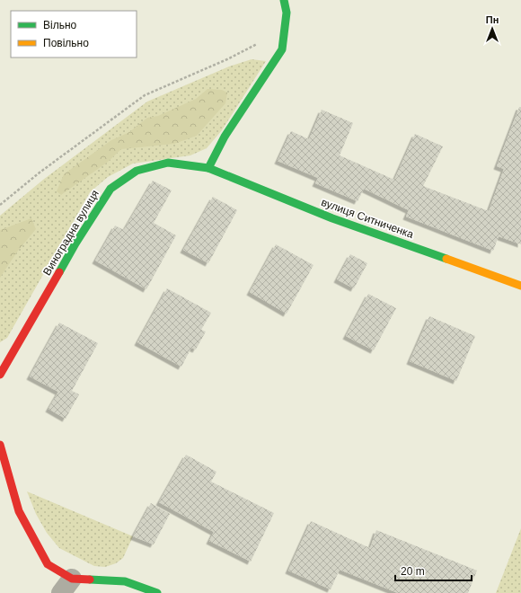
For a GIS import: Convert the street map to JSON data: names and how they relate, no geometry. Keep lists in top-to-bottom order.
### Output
{
  "streets": {
    "street": ["вулиця Ситниченка", "Виноградна вулиця"]
  },
  "crossings": [
    ["вулиця Ситниченка", "Виноградна вулиця"]
  ],
  "legend": ["Вільно", "Повільно"],
  "scale_bar": "20 m",
  "north": "top"
}
